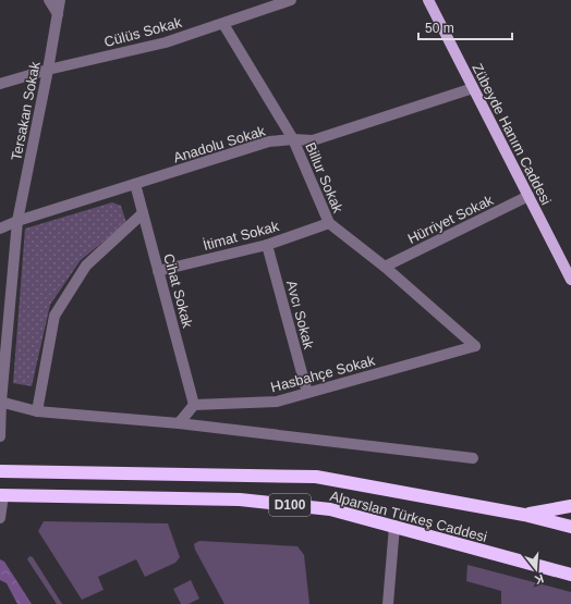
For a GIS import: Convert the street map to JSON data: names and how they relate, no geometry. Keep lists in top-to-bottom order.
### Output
{
  "streets": {
    "highway": ["D100", "Alparslan Türkeş Caddesi"],
    "main road": ["Zübeyde Hanım Caddesi"],
    "street": [
      "Cülüs Sokak",
      "Tersakan Sokak",
      "Anadolu Sokak",
      "Billur Sokak",
      "Hürriyet Sokak",
      "İtimat Sokak",
      "Cihat Sokak",
      "Avcı Sokak",
      "Hasbahçe Sokak"
    ]
  },
  "crossings": [
    ["Cülüs Sokak", "Tersakan Sokak"],
    ["Cülüs Sokak", "Billur Sokak"],
    ["Tersakan Sokak", "Anadolu Sokak"],
    ["Zübeyde Hanım Caddesi", "Anadolu Sokak"],
    ["Zübeyde Hanım Caddesi", "Hürriyet Sokak"],
    ["Anadolu Sokak", "Billur Sokak"],
    ["Anadolu Sokak", "Cihat Sokak"],
    ["Billur Sokak", "Hürriyet Sokak"],
    ["Billur Sokak", "İtimat Sokak"],
    ["Billur Sokak", "Hasbahçe Sokak"],
    ["İtimat Sokak", "Cihat Sokak"],
    ["İtimat Sokak", "Avcı Sokak"],
    ["Cihat Sokak", "Hasbahçe Sokak"],
    ["Avcı Sokak", "Hasbahçe Sokak"]
  ],
  "scale_bar": "50 m",
  "north": "bottom"
}
